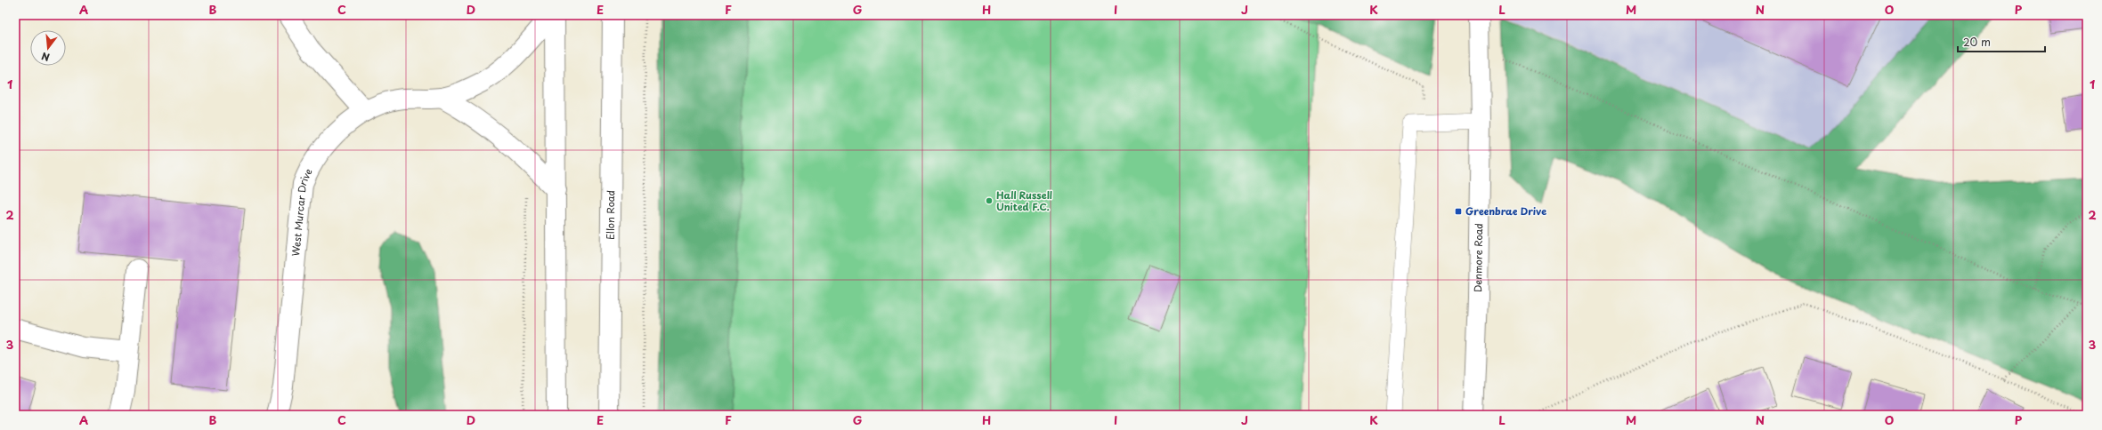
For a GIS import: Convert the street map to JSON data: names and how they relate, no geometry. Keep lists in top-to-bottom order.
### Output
{
  "streets": {
    "street": ["West Murcar Drive", "Ellon Road", "Denmore Road"]
  },
  "places": {
    "other": ["Hall Russell United F.C."],
    "transit": ["Greenbrae Drive"]
  },
  "scale_bar": "20 m",
  "north": "bottom",
  "grid": {
    "columns": [
      "A",
      "B",
      "C",
      "D",
      "E",
      "F",
      "G",
      "H",
      "I",
      "J",
      "K",
      "L",
      "M",
      "N",
      "O",
      "P"
    ],
    "rows": ["1", "2", "3"]
  }
}
